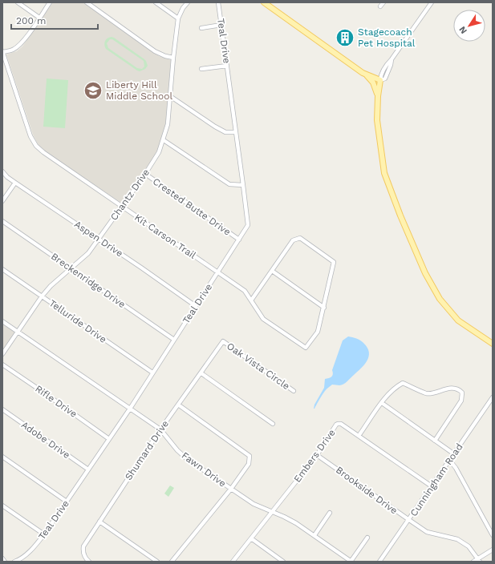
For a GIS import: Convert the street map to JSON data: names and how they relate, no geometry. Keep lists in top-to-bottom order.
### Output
{
  "streets": {
    "street": [
      "Teal Drive",
      "Chantz Drive",
      "Crested Butte Drive",
      "Kit Carson Trail",
      "Aspen Drive",
      "Breckenridge Drive",
      "Telluride Drive",
      "Oak Vista Circle",
      "Rifle Drive",
      "Adobe Drive",
      "Shumard Drive",
      "Embers Drive",
      "Fawn Drive",
      "Cunningham Road",
      "Brookside Drive"
    ]
  },
  "crossings": [
    ["Teal Drive", "Crested Butte Drive"],
    ["Teal Drive", "Kit Carson Trail"],
    ["Teal Drive", "Aspen Drive"],
    ["Teal Drive", "Breckenridge Drive"],
    ["Teal Drive", "Telluride Drive"],
    ["Teal Drive", "Rifle Drive"],
    ["Teal Drive", "Adobe Drive"],
    ["Teal Drive", "Fawn Drive"],
    ["Chantz Drive", "Crested Butte Drive"],
    ["Chantz Drive", "Kit Carson Trail"],
    ["Chantz Drive", "Aspen Drive"],
    ["Chantz Drive", "Breckenridge Drive"],
    ["Chantz Drive", "Telluride Drive"],
    ["Chantz Drive", "Fawn Drive"],
    ["Oak Vista Circle", "Shumard Drive"],
    ["Shumard Drive", "Fawn Drive"],
    ["Embers Drive", "Fawn Drive"],
    ["Embers Drive", "Cunningham Road"],
    ["Embers Drive", "Brookside Drive"],
    ["Cunningham Road", "Brookside Drive"]
  ],
  "places": {
    "building": ["Stagecoach Pet Hospital"],
    "school or university": ["Liberty Hill Middle School"]
  },
  "scale_bar": "200 m",
  "north": "bottom left"
}
